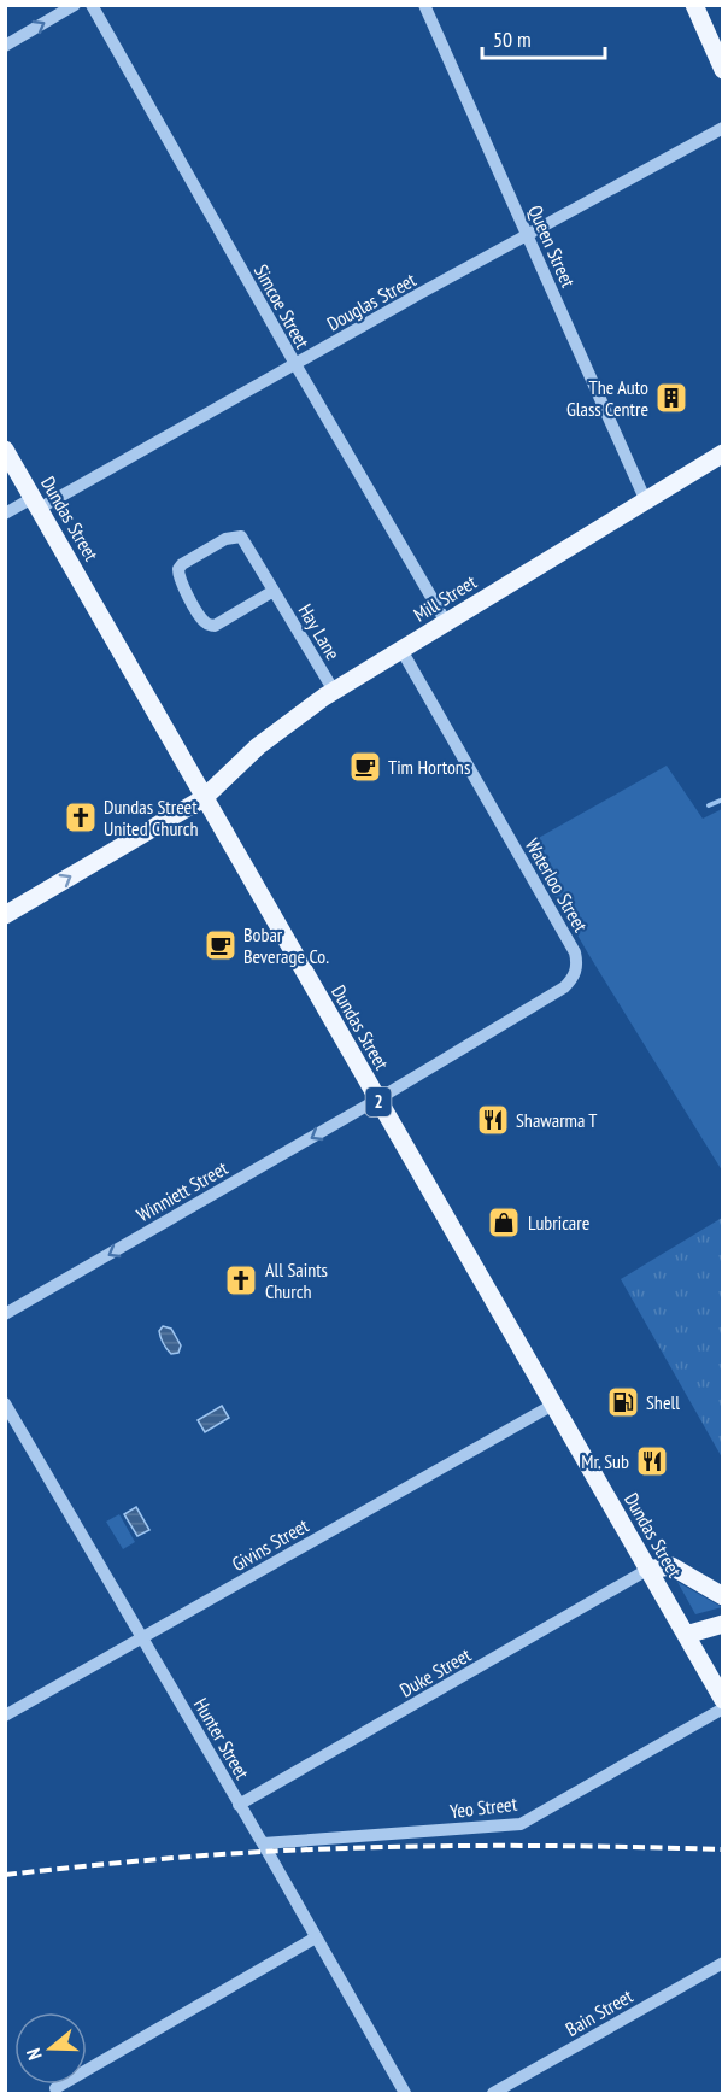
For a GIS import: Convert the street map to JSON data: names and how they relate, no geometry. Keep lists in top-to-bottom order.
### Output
{
  "streets": {
    "main road": ["Dundas Street", "Mill Street", "2"],
    "street": [
      "Queen Street",
      "Douglas Street",
      "Simcoe Street",
      "Hay Lane",
      "Waterloo Street",
      "Winniett Street",
      "Givins Street",
      "Duke Street",
      "Hunter Street",
      "Yeo Street",
      "Bain Street"
    ]
  },
  "crossings": [
    ["Queen Street", "Douglas Street"],
    ["Queen Street", "Mill Street"],
    ["Douglas Street", "Simcoe Street"],
    ["Douglas Street", "Dundas Street"],
    ["Simcoe Street", "Mill Street"],
    ["Dundas Street", "Mill Street"],
    ["Dundas Street", "Waterloo Street"],
    ["Dundas Street", "Winniett Street"],
    ["Dundas Street", "Givins Street"],
    ["Dundas Street", "Duke Street"],
    ["Mill Street", "Hay Lane"],
    ["Mill Street", "Waterloo Street"],
    ["Waterloo Street", "Winniett Street"],
    ["Givins Street", "Hunter Street"],
    ["Duke Street", "Hunter Street"],
    ["Hunter Street", "Yeo Street"]
  ],
  "one_way": ["Winniett Street"],
  "places": {
    "building": ["The Auto Glass Centre"],
    "cafe": ["Tim Hortons", "Bobar Beverage Co."],
    "church": ["Dundas Street United Church", "All Saints Church"],
    "restaurant": ["Shawarma T", "Mr. Sub"],
    "shop": ["Lubricare"],
    "fuel station": ["Shell"]
  },
  "scale_bar": "50 m",
  "north": "left"
}
